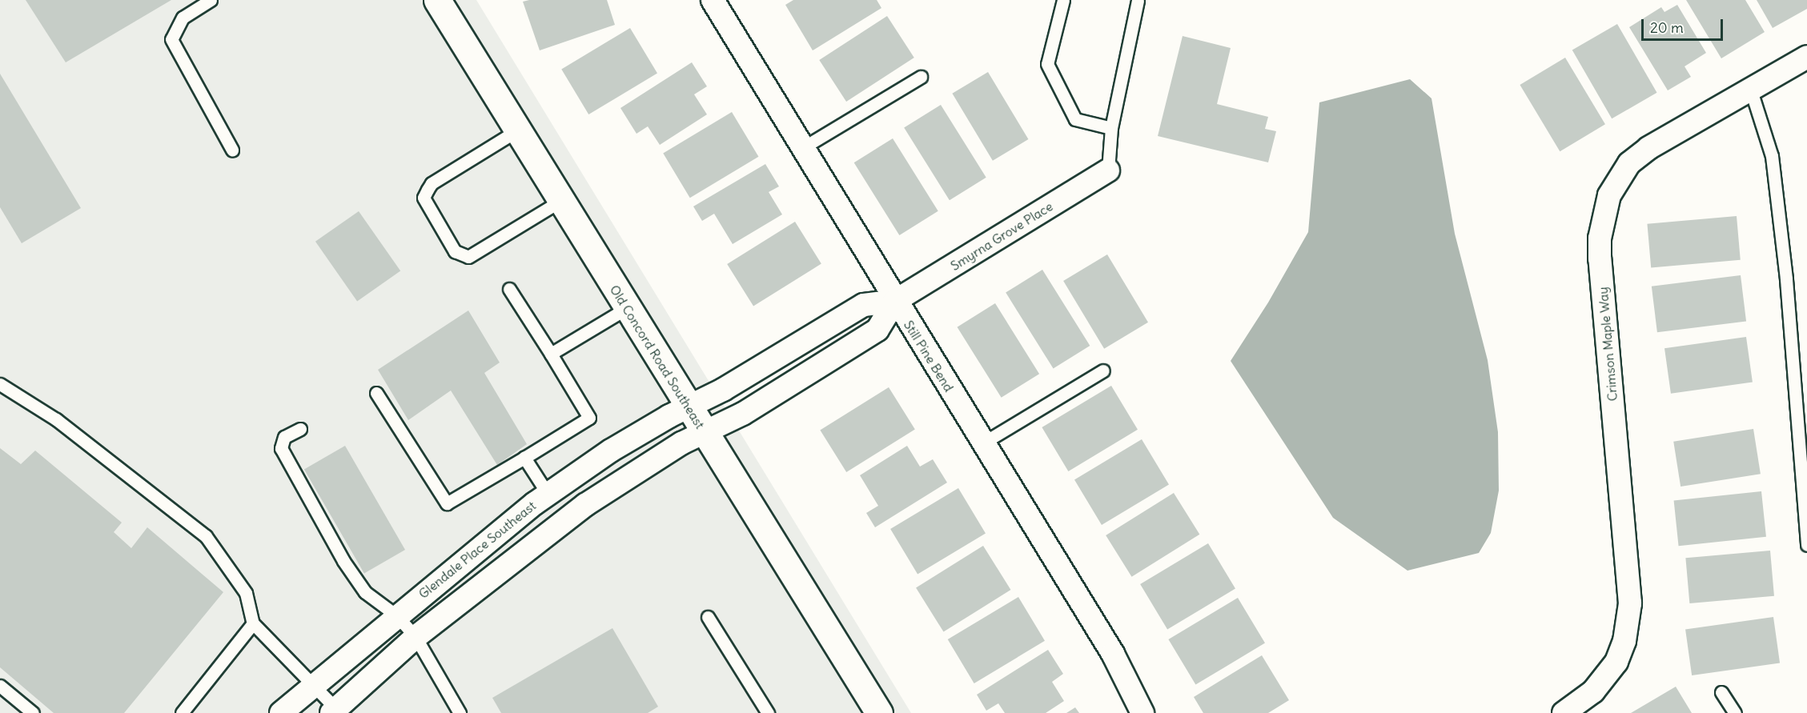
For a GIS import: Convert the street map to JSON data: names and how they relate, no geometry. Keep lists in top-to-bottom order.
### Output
{
  "streets": {
    "street": [
      "Smyrna Grove Place",
      "Crimson Maple Way",
      "Still Pine Bend",
      "Old Concord Road Southeast",
      "Glendale Place Southeast"
    ]
  },
  "crossings": [
    ["Smyrna Grove Place", "Still Pine Bend"],
    ["Smyrna Grove Place", "Old Concord Road Southeast"],
    ["Smyrna Grove Place", "Glendale Place Southeast"],
    ["Old Concord Road Southeast", "Glendale Place Southeast"]
  ],
  "scale_bar": "20 m"
}
